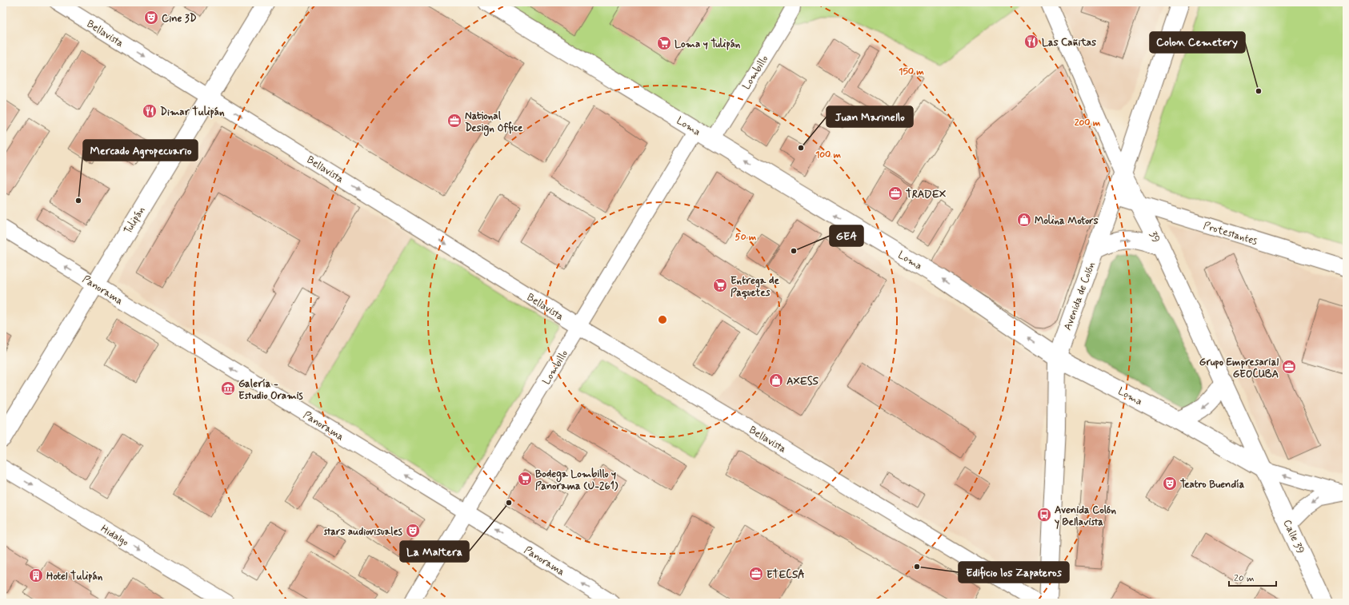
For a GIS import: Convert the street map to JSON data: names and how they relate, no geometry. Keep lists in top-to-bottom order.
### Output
{
  "streets": {
    "street": [
      "Bellavista",
      "Lombillo",
      "Loma",
      "Tulipán",
      "Protestantes",
      "39",
      "Panorama",
      "Avenida de Colón",
      "Hidalgo",
      "Calle 39"
    ]
  },
  "crossings": [
    ["Bellavista", "Lombillo"],
    ["Bellavista", "Tulipán"],
    ["Lombillo", "Loma"],
    ["Lombillo", "Panorama"],
    ["Loma", "39"],
    ["Loma", "Avenida de Colón"],
    ["Loma", "Calle 39"],
    ["Tulipán", "Panorama"],
    ["Protestantes", "39"],
    ["Protestantes", "Avenida de Colón"],
    ["39", "Avenida de Colón"],
    ["39", "Calle 39"]
  ],
  "one_way": [
    "Bellavista",
    "Loma",
    "Panorama",
    "Hidalgo"
  ],
  "places": {
    "theatre": ["Cine 3D", "Teatro Buendía", "stars audiovisuales"],
    "restaurant": ["Las Cañitas", "Dimar Tulipán"],
    "supermarket": ["Loma y Tulipán", "Entrega de Paquetes", "Bodega Lombillo y Panorama (U-261)"],
    "other": [
      "Colon Cemetery",
      "Juan Marinello",
      "Mercado Agropecuario",
      "GEA",
      "La Maltera",
      "Edificio los Zapateros"
    ],
    "office": [
      "National Design Office",
      "TRADEX",
      "Grupo Empresarial GEOCUBA",
      "ETECSA"
    ],
    "shop": ["Molina Motors", "AXESS"],
    "museum": ["Galería - Estudio Oramis"],
    "bus stop": ["Avenida Colón y Bellavista"],
    "building": ["Hotel Tulipán"]
  },
  "scale_bar": "20 m",
  "rings": [
    "150 m",
    "200 m",
    "100 m",
    "50 m"
  ]
}
